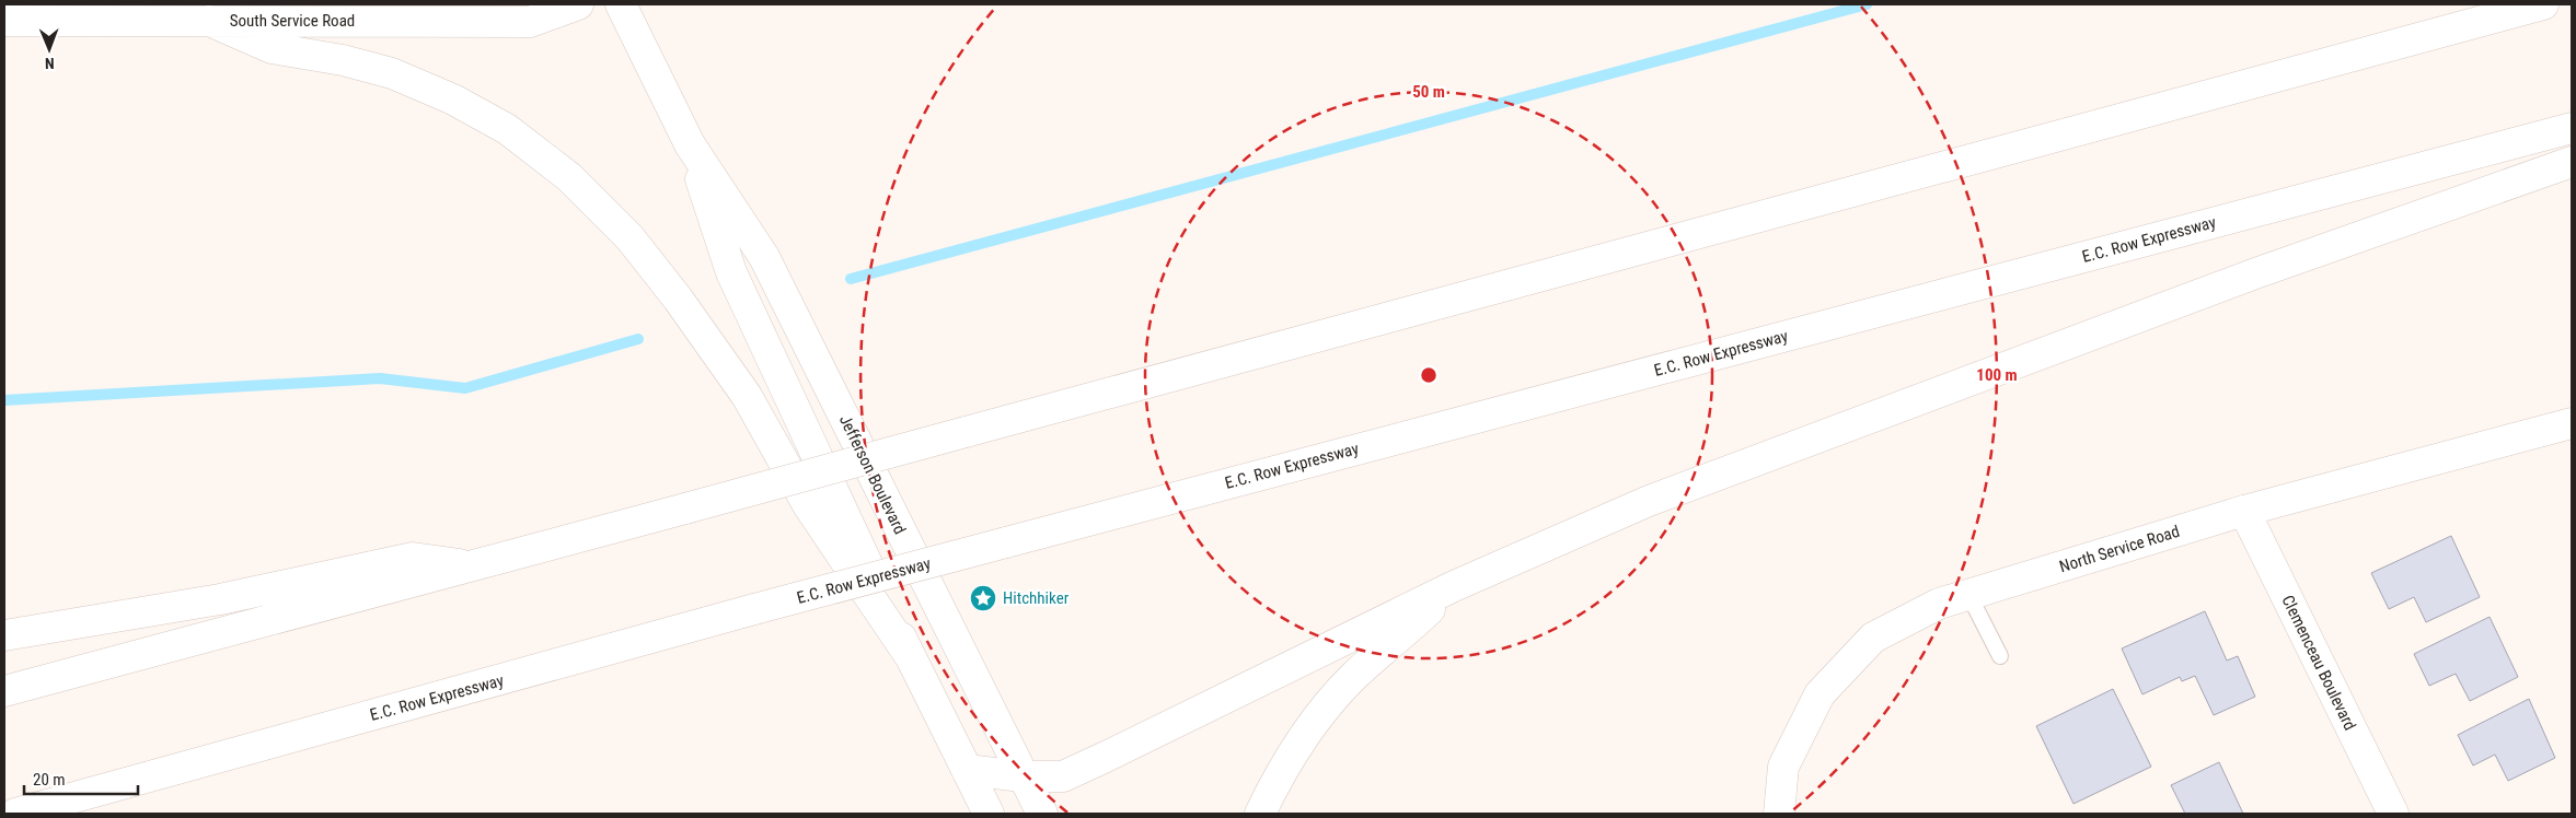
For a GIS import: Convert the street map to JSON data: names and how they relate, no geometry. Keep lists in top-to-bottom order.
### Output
{
  "streets": {
    "main road": [
      "South Service Road",
      "E.C. Row Expressway",
      "Jefferson Boulevard",
      "North Service Road",
      "Clemenceau Boulevard"
    ]
  },
  "crossings": [
    ["North Service Road", "Clemenceau Boulevard"]
  ],
  "places": {
    "place": ["Hitchhiker"]
  },
  "scale_bar": "20 m",
  "north": "bottom",
  "rings": ["50 m", "100 m"]
}
